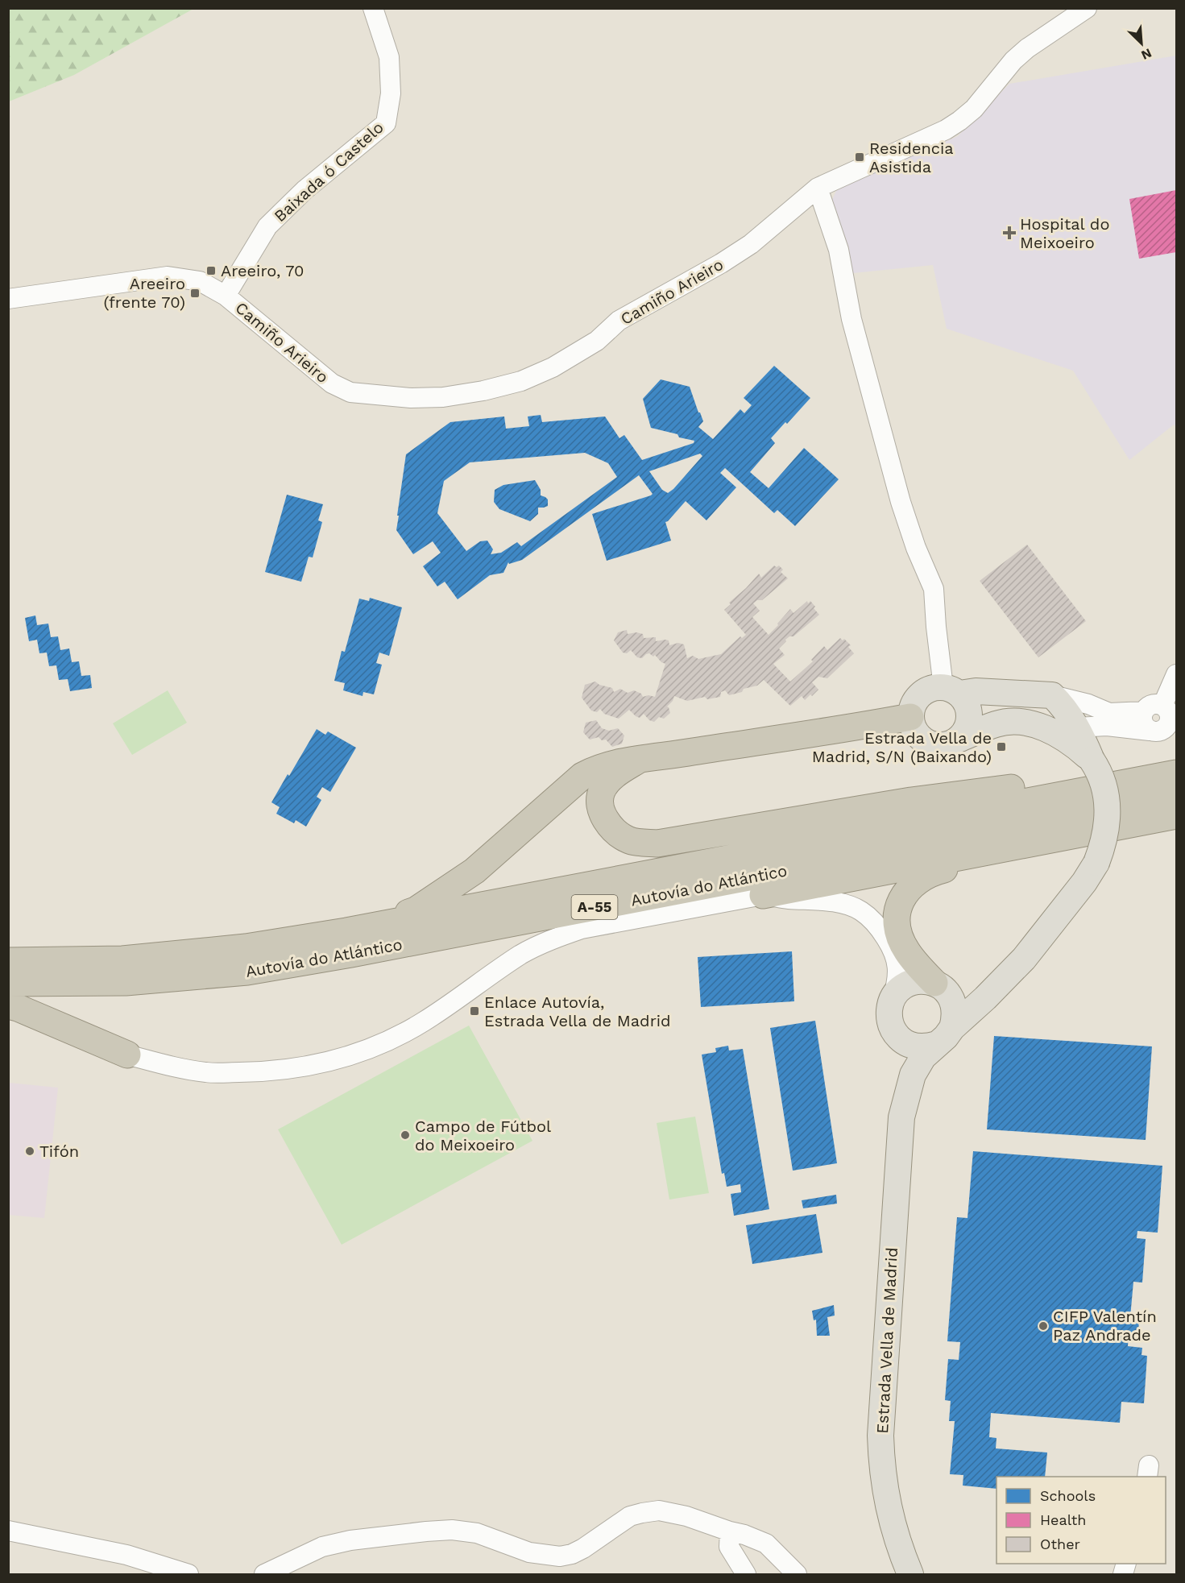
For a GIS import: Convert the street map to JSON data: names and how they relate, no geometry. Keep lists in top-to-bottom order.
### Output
{
  "streets": {
    "highway": ["Autovía do Atlántico", "A-55"],
    "main road": ["Estrada Vella de Madrid"],
    "street": ["Baixada ó Castelo", "Camiño Arieiro"]
  },
  "crossings": [
    ["Baixada ó Castelo", "Camiño Arieiro"]
  ],
  "places": {
    "transit": [
      "Residencia Asistida",
      "Areeiro, 70",
      "Areeiro (frente 70)",
      "Estrada Vella de Madrid, S/N (Baixando)",
      "Enlace Autovía, Estrada Vella de Madrid"
    ],
    "health": ["Hospital do Meixoeiro"],
    "other": ["Campo de Fútbol do Meixoeiro", "Tifón", "CIFP Valentín Paz Andrade"]
  },
  "legend": ["Schools", "Health", "Other"],
  "north": "bottom right"
}
